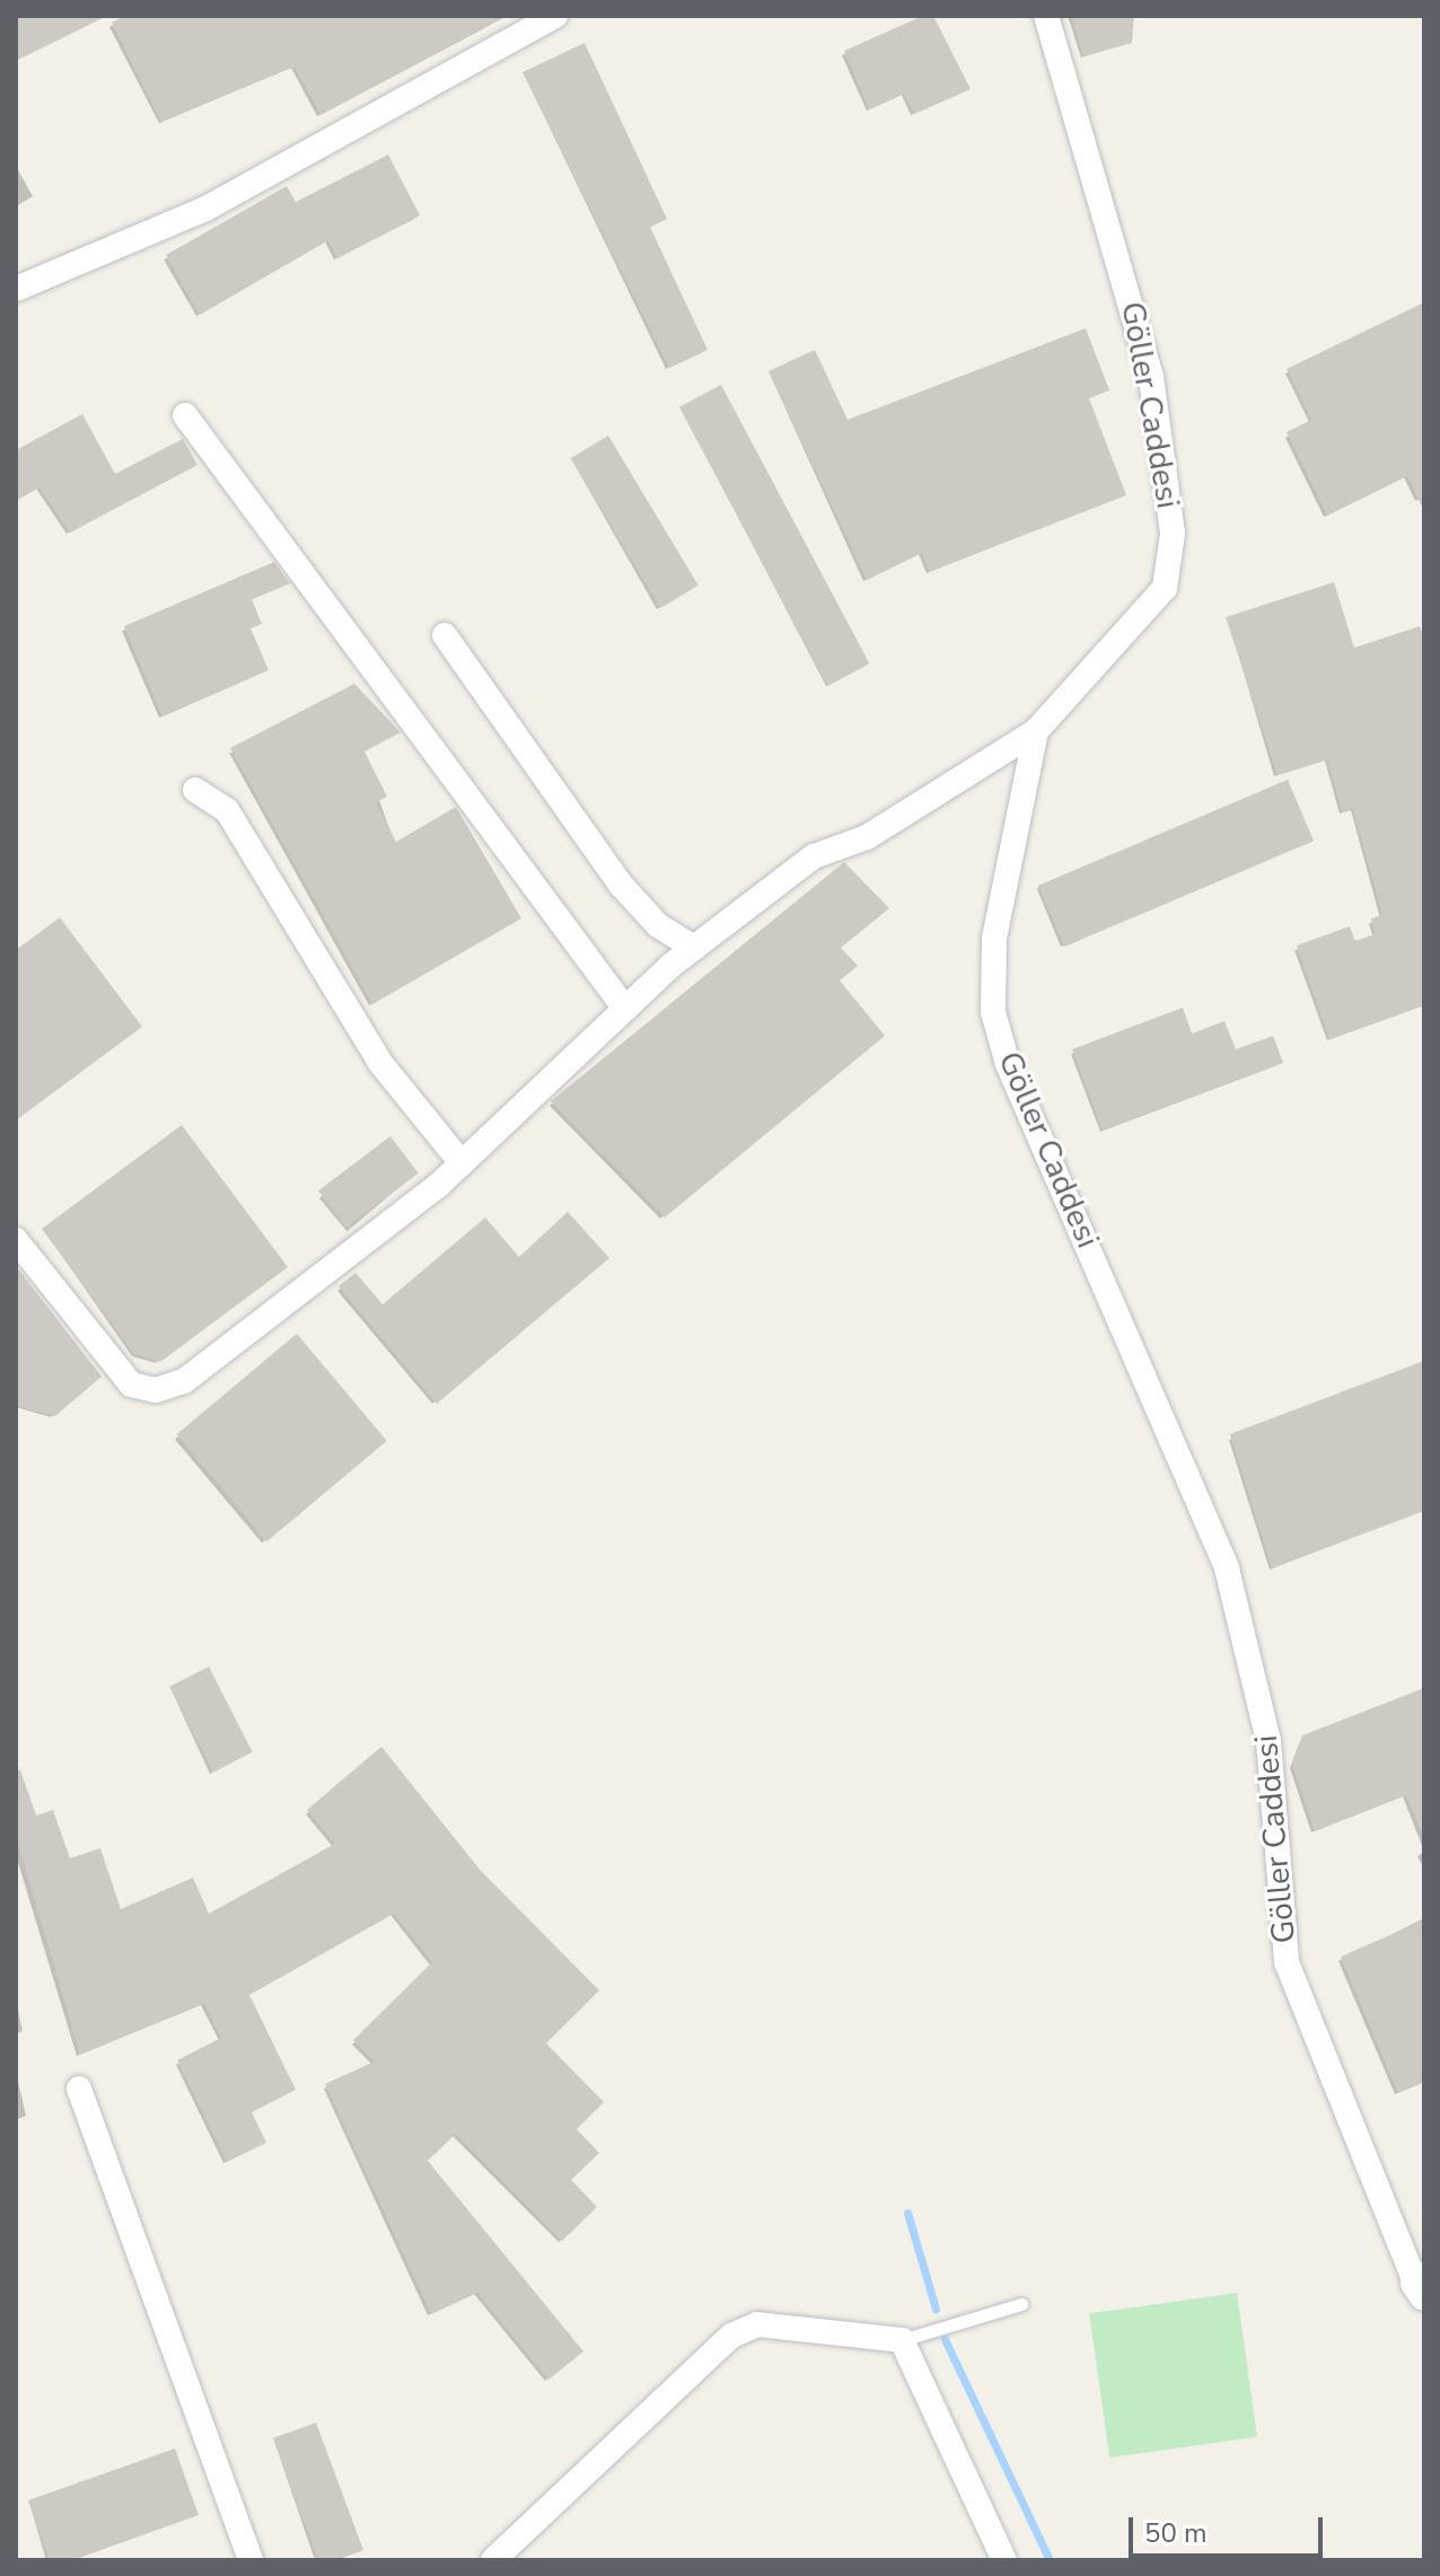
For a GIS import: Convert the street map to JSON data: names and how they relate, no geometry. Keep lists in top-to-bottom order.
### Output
{
  "streets": {
    "street": ["Göller Caddesi"]
  },
  "scale_bar": "50 m"
}
